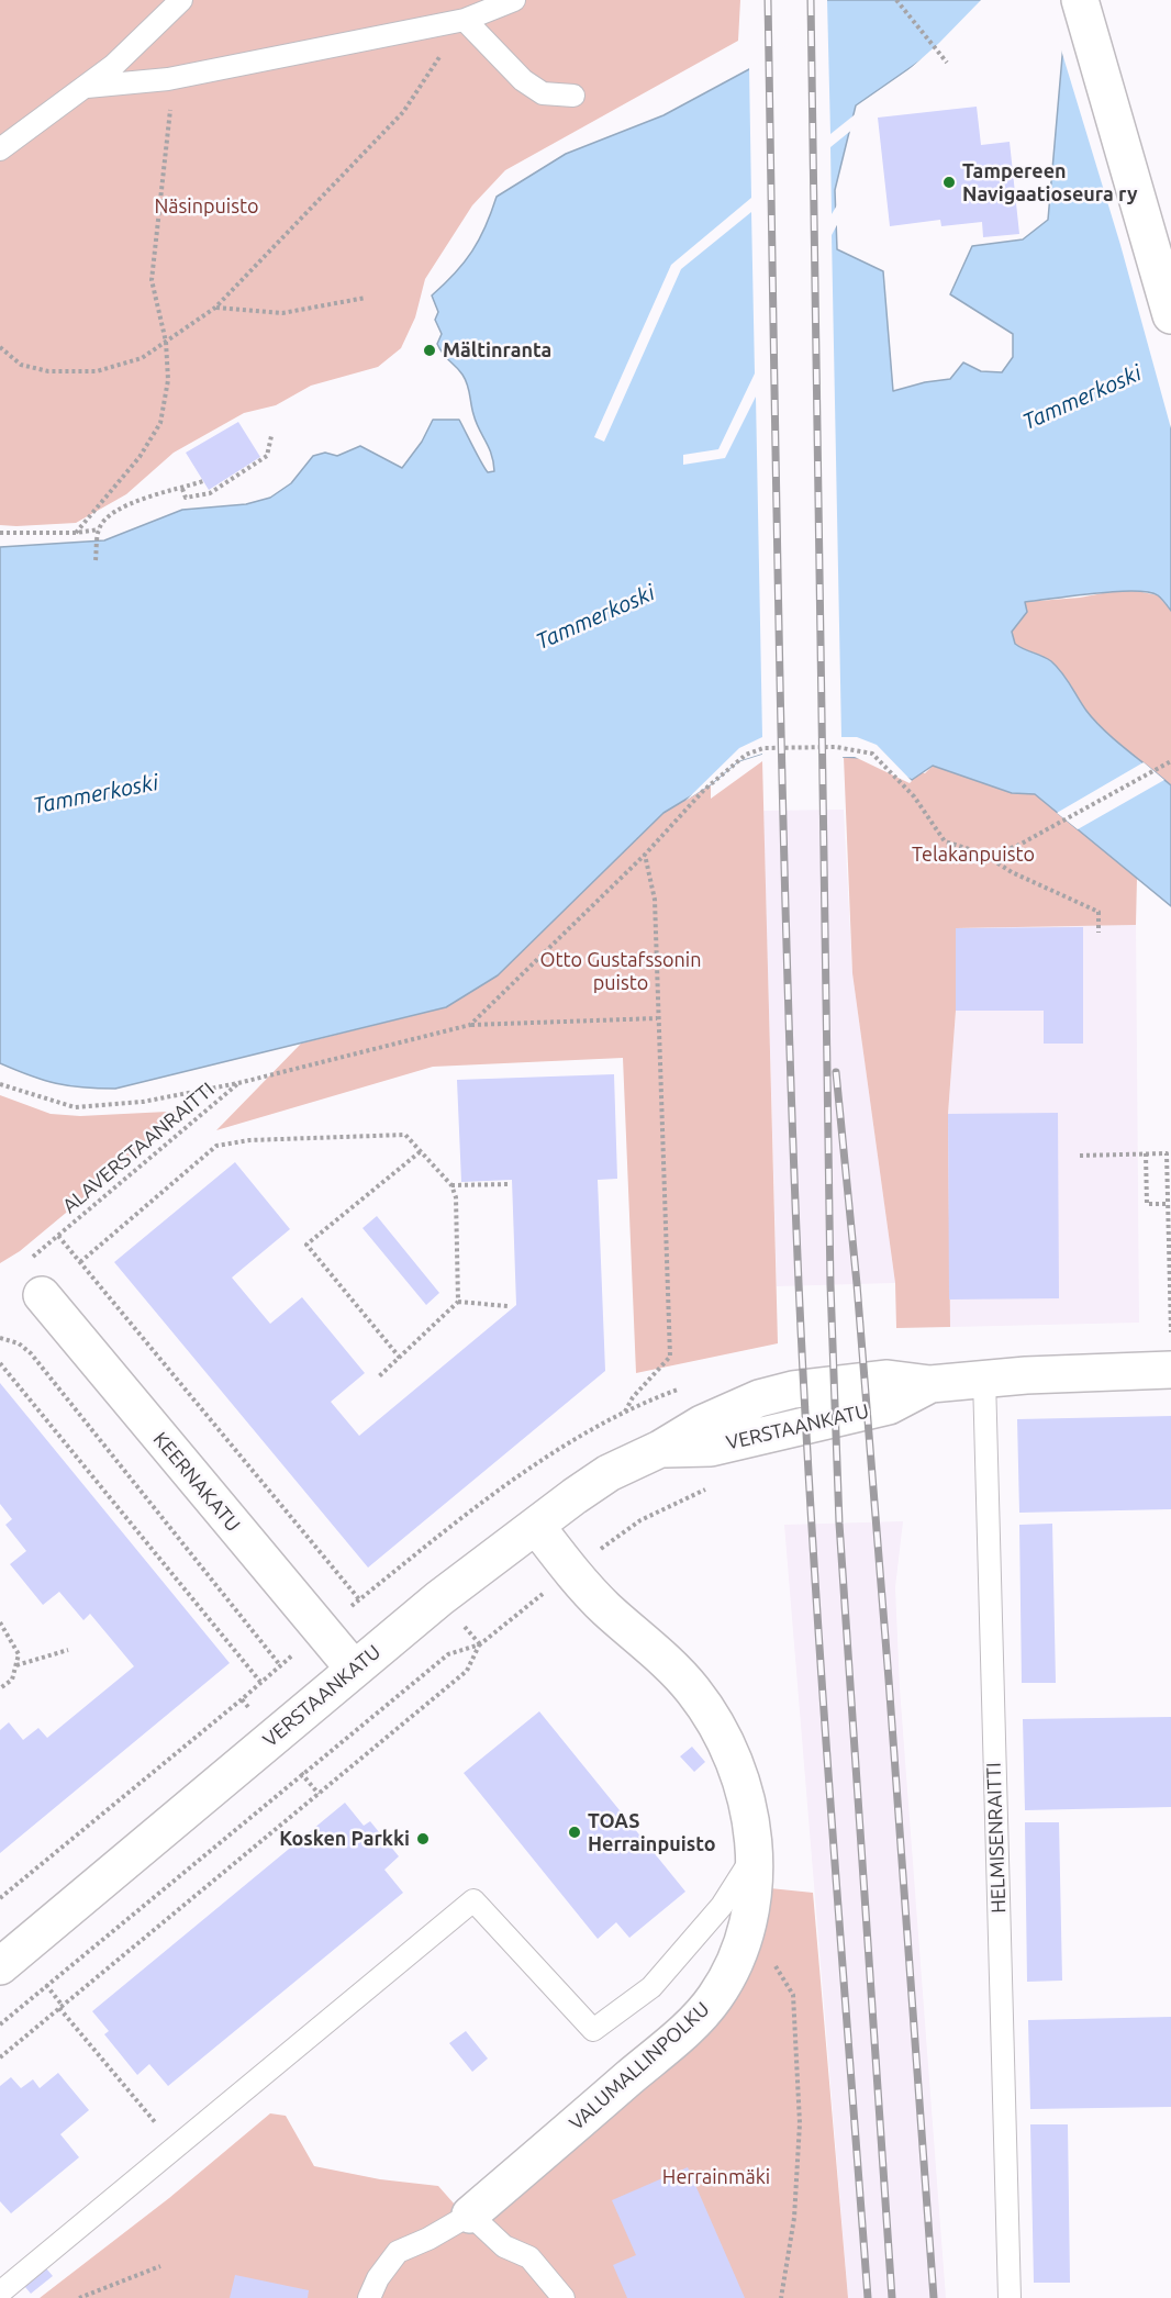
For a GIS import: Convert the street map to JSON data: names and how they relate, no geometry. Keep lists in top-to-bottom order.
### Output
{
  "streets": {
    "street": ["VERSTAANKATU", "KEERNAKATU", "VALUMALLINPOLKU"],
    "lane": ["HELMISENRAITTI"],
    "path": ["ALAVERSTAANRAITTI"]
  },
  "crossings": [
    ["VERSTAANKATU", "KEERNAKATU"],
    ["VERSTAANKATU", "HELMISENRAITTI"],
    ["VERSTAANKATU", "VALUMALLINPOLKU"]
  ],
  "water": ["Tammerkoski"],
  "parks": [
    "Näsinpuisto",
    "Telakanpuisto",
    "Otto Gustafssonin puisto",
    "Herrainmäki"
  ],
  "places": [
    "Tampereen Navigaatioseura ry",
    "Mältinranta",
    "TOAS Herrainpuisto",
    "Kosken Parkki"
  ]
}
